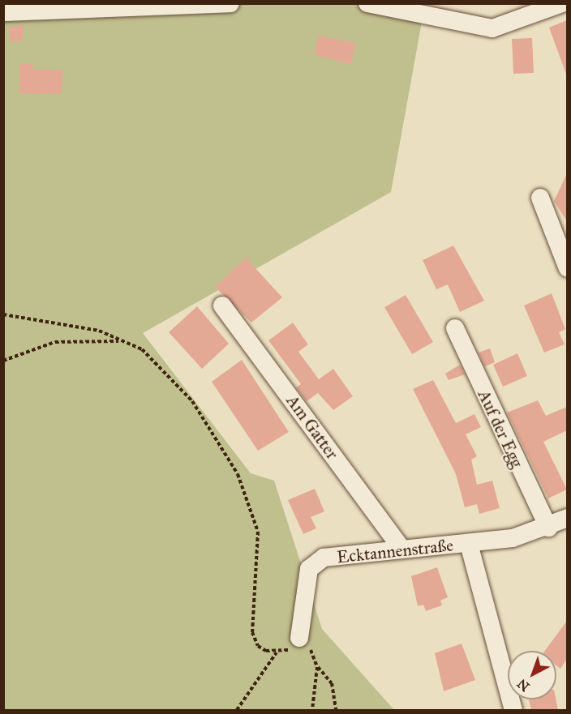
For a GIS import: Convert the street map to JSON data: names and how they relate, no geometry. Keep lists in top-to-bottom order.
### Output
{
  "streets": {
    "street": ["Am Gatter", "Auf der Egg", "Ecktannenstraße"]
  },
  "crossings": [
    ["Am Gatter", "Ecktannenstraße"],
    ["Auf der Egg", "Ecktannenstraße"]
  ],
  "north": "bottom left"
}
